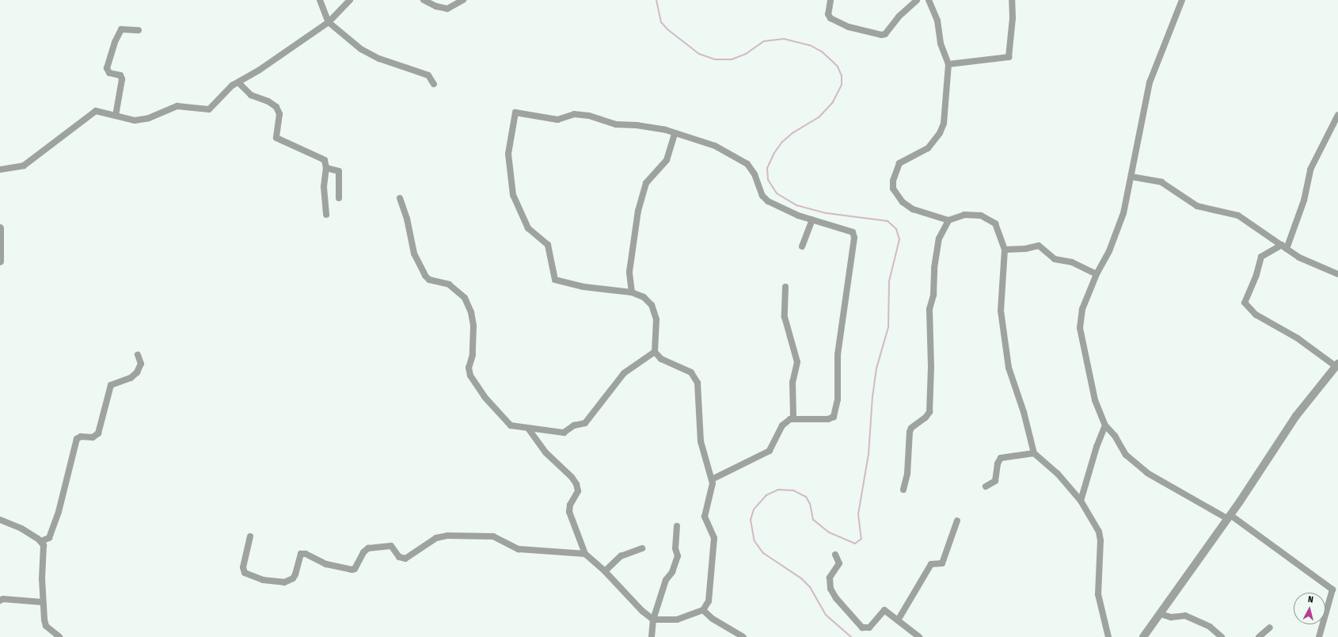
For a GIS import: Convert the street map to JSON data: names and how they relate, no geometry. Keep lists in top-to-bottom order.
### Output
{
  "north": "top"
}
